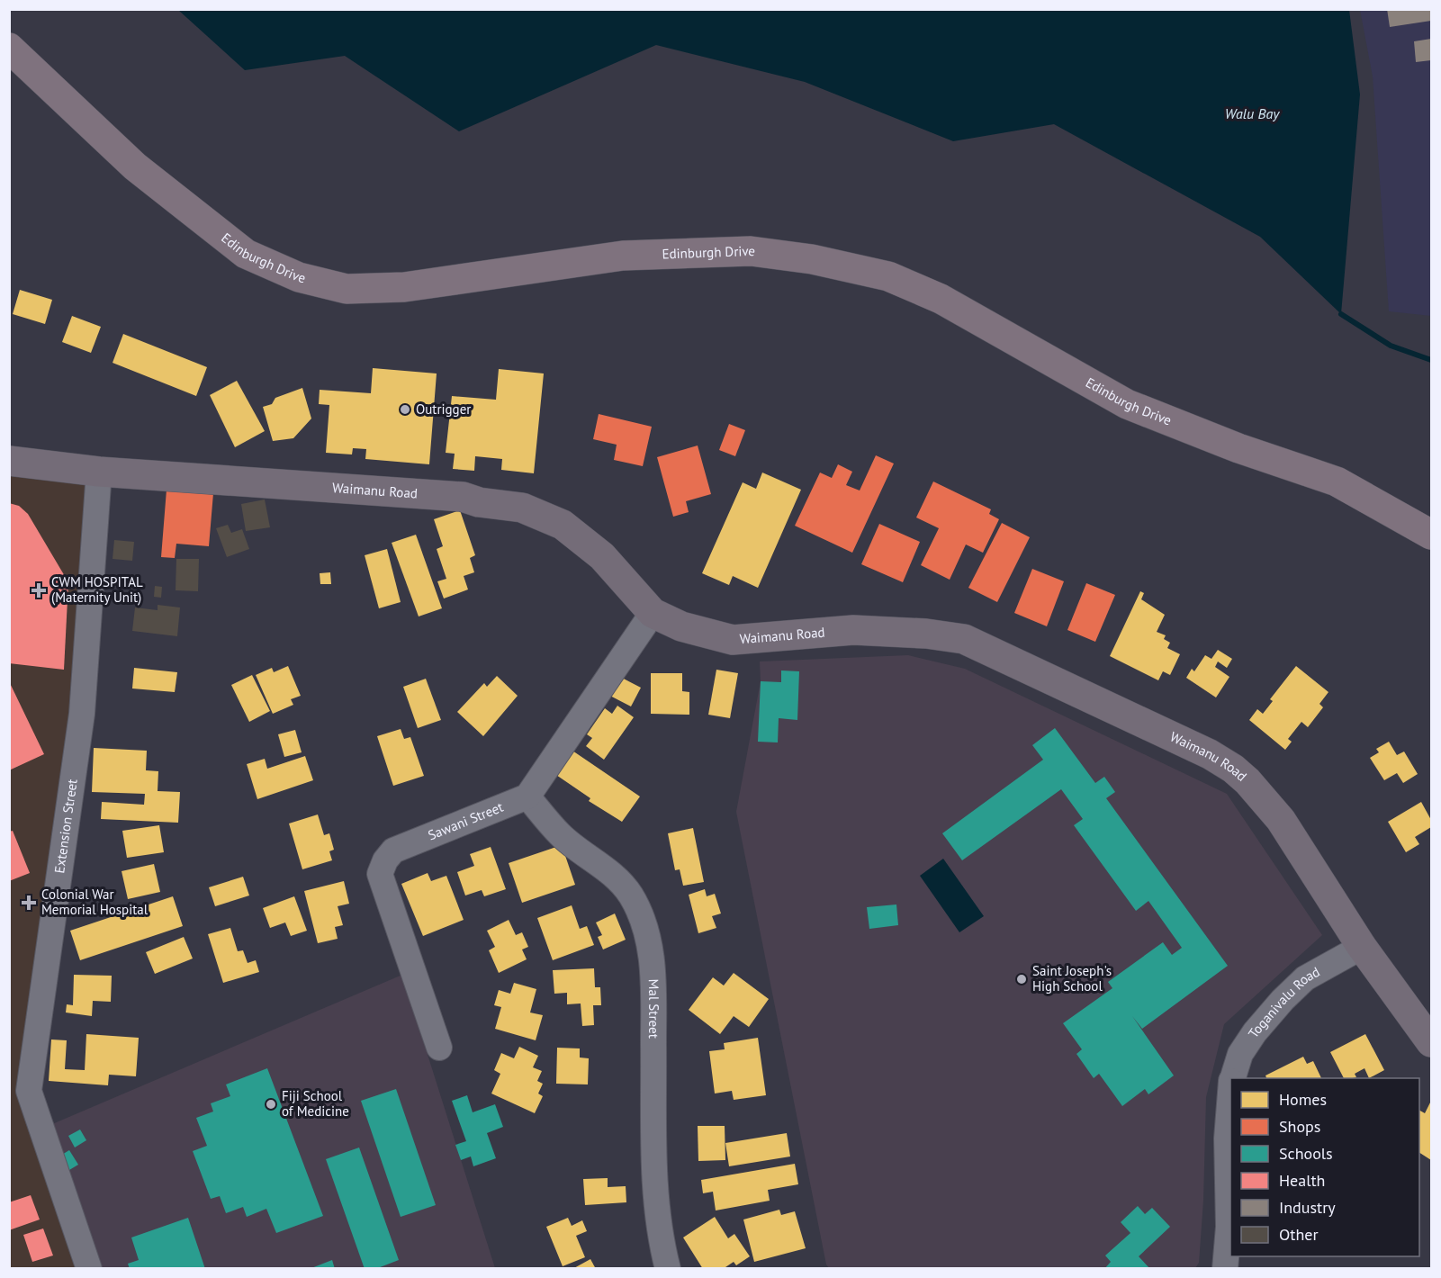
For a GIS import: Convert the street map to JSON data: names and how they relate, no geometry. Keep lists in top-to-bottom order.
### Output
{
  "streets": {
    "highway": ["Edinburgh Drive"],
    "main road": ["Waimanu Road"],
    "street": [
      "Sawani Street",
      "Extension Street",
      "Toganivalu Road",
      "Mal Street"
    ]
  },
  "crossings": [
    ["Waimanu Road", "Extension Street"],
    ["Waimanu Road", "Toganivalu Road"],
    ["Sawani Street", "Mal Street"]
  ],
  "water": ["Walu Bay"],
  "places": {
    "other": ["Outrigger", "Saint Joseph's High School", "Fiji School of Medicine"],
    "health": ["CWM HOSPITAL (Maternity Unit)", "Colonial War Memorial Hospital"]
  },
  "legend": [
    "Homes",
    "Shops",
    "Schools",
    "Health",
    "Industry",
    "Other"
  ]
}
